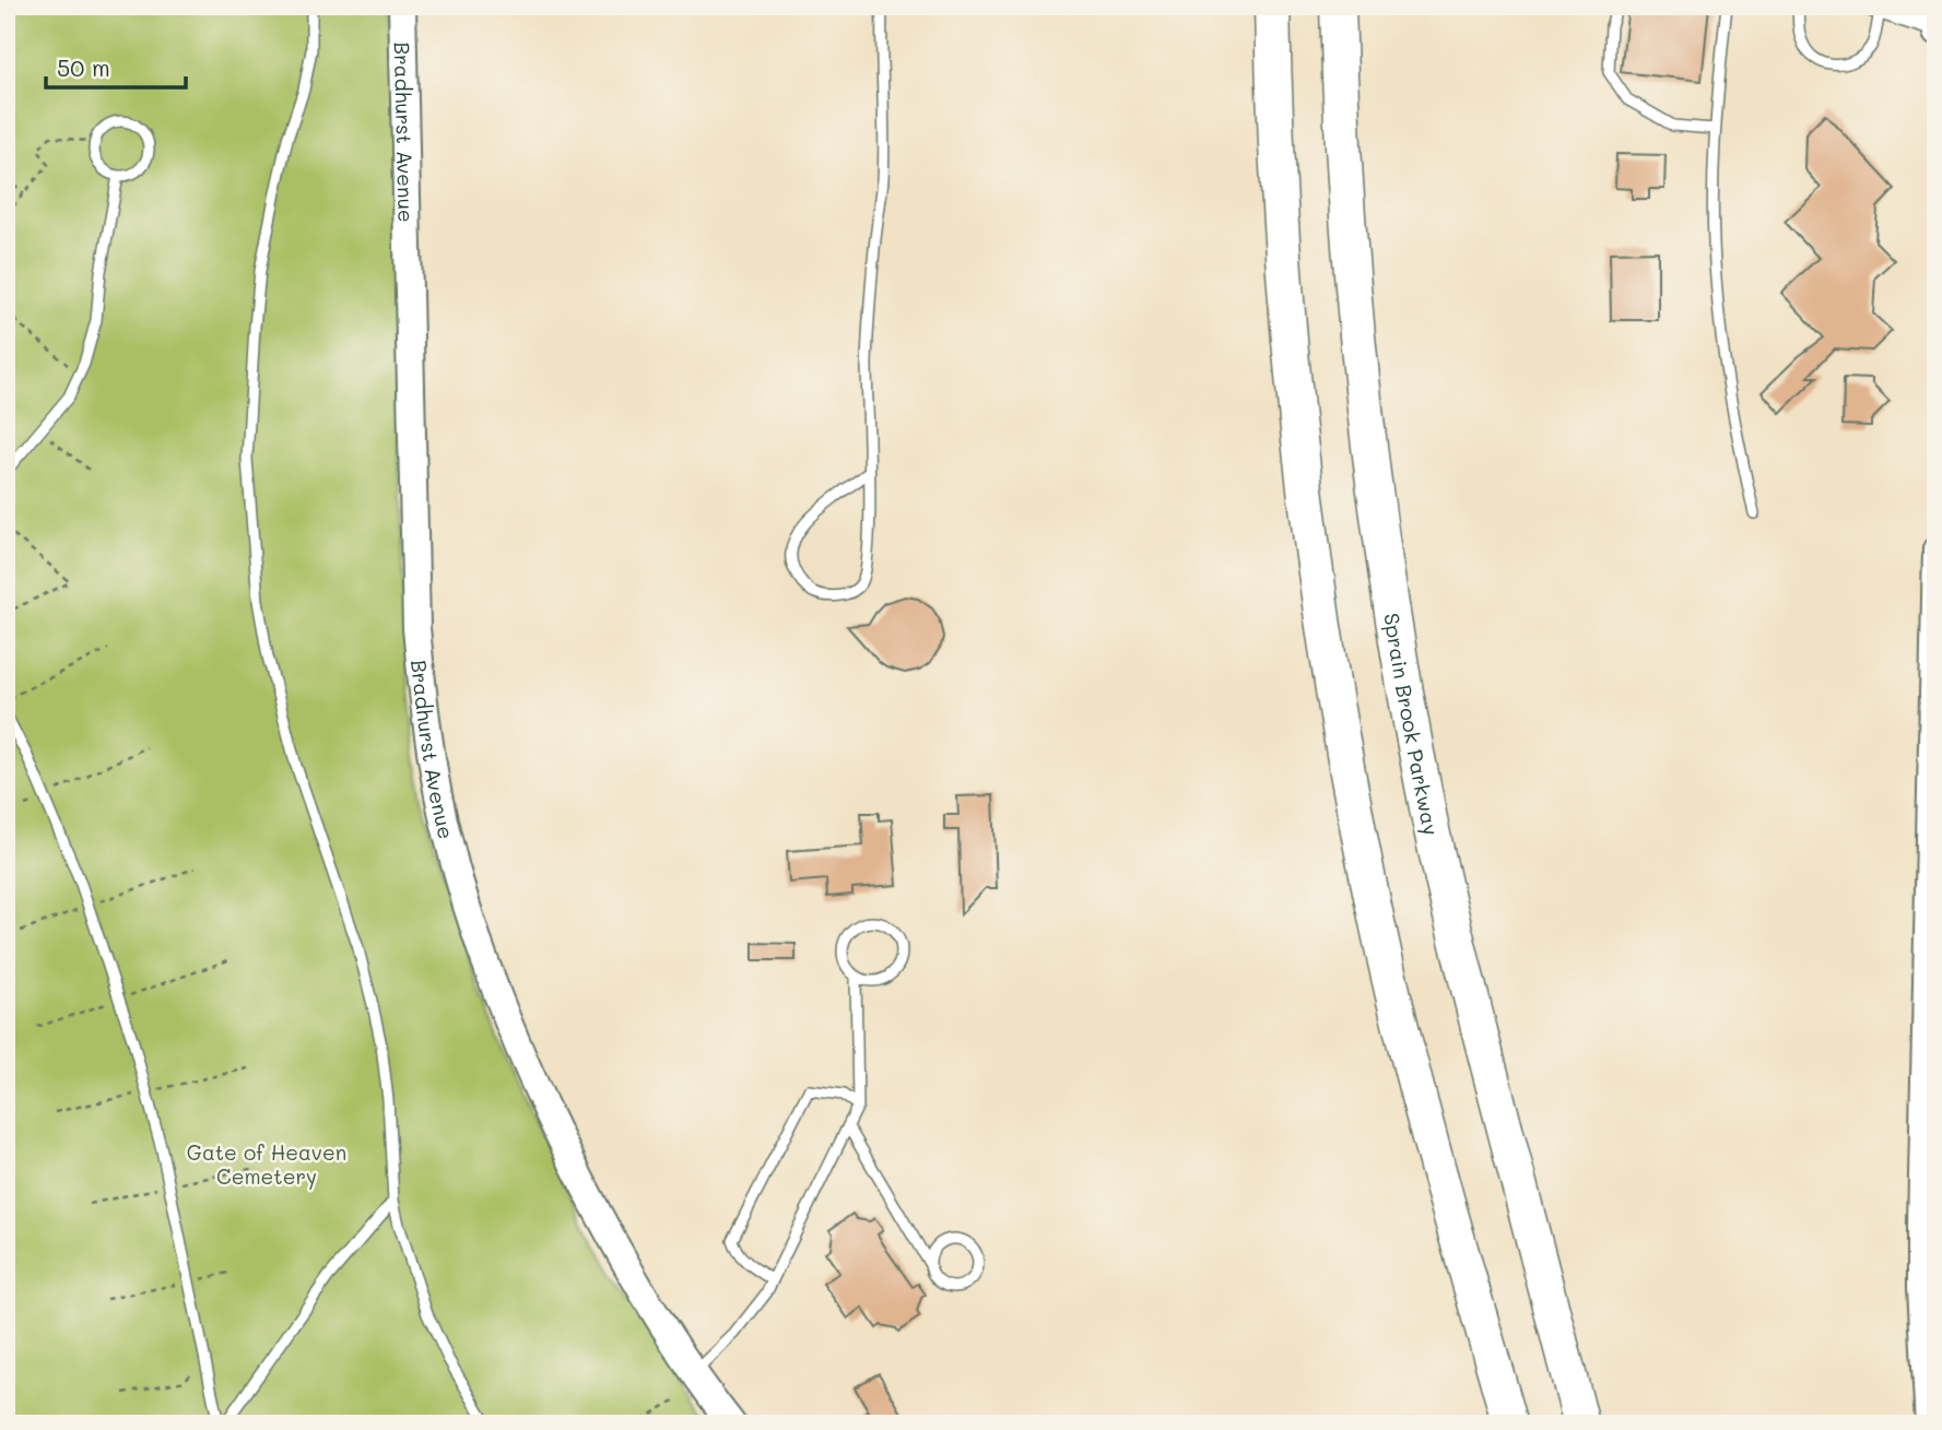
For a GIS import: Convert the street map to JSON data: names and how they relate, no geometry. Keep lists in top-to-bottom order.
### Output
{
  "streets": {
    "highway": ["Sprain Brook Parkway"],
    "main road": ["Bradhurst Avenue"]
  },
  "parks": ["Gate of Heaven Cemetery"],
  "scale_bar": "50 m"
}
